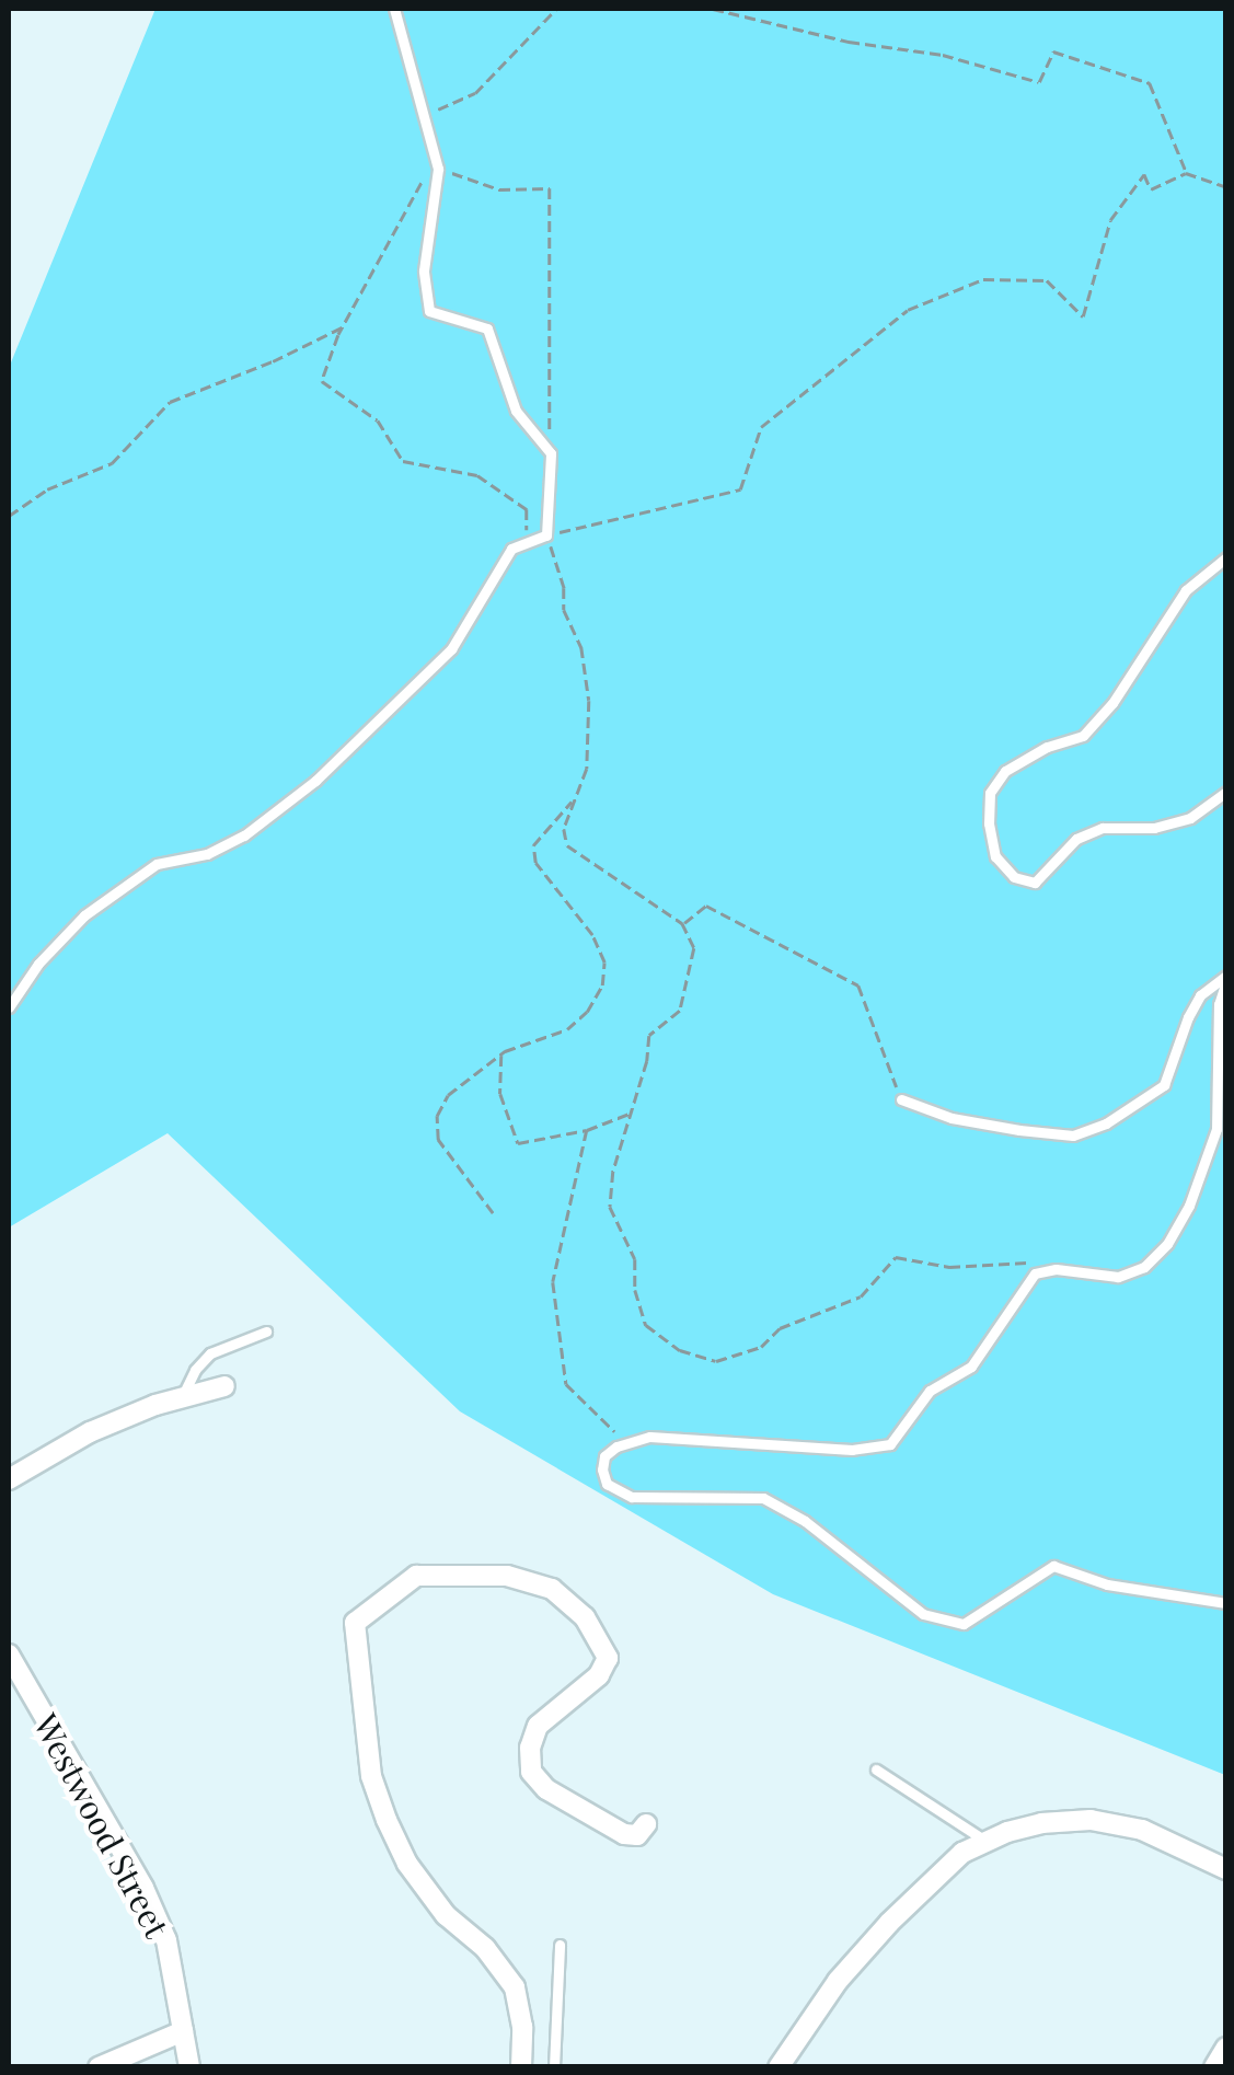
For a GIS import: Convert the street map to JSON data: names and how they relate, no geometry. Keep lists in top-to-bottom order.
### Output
{
  "streets": {
    "street": ["Westwood Street"]
  }
}
